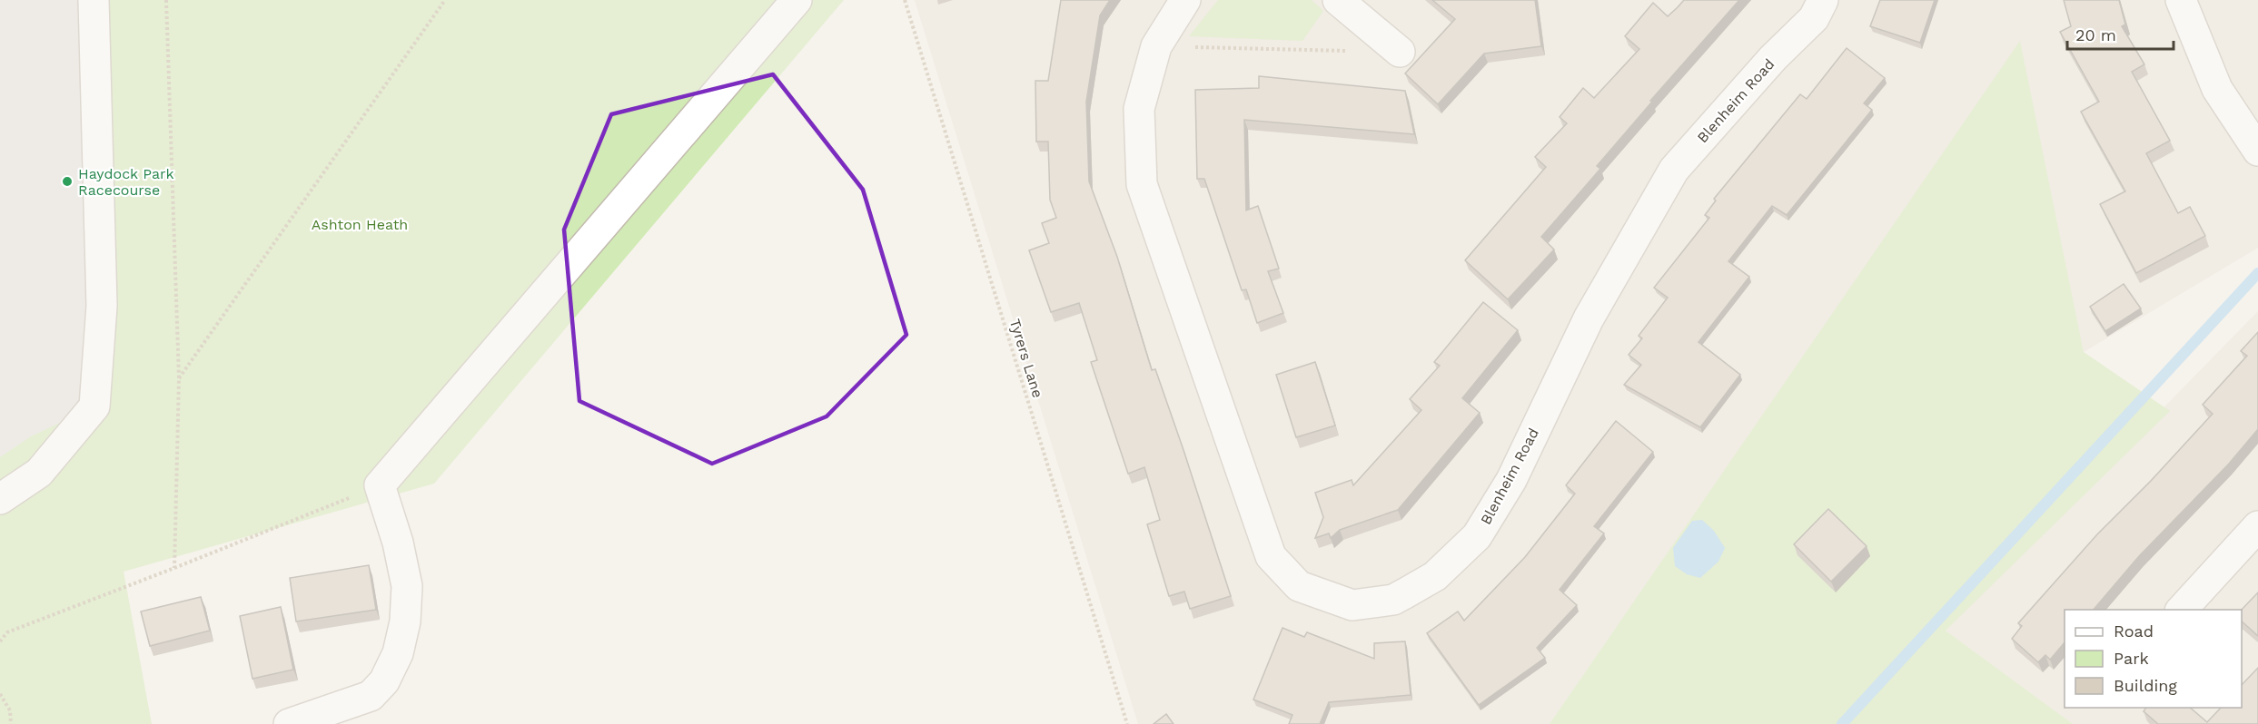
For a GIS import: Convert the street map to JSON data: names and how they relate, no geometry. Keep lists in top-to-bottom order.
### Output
{
  "streets": {
    "street": ["Blenheim Road"],
    "path": ["Tyrers Lane"]
  },
  "parks": ["Ashton Heath"],
  "places": ["Haydock Park Racecourse"],
  "legend": ["Road", "Park", "Building"],
  "scale_bar": "20 m"
}
